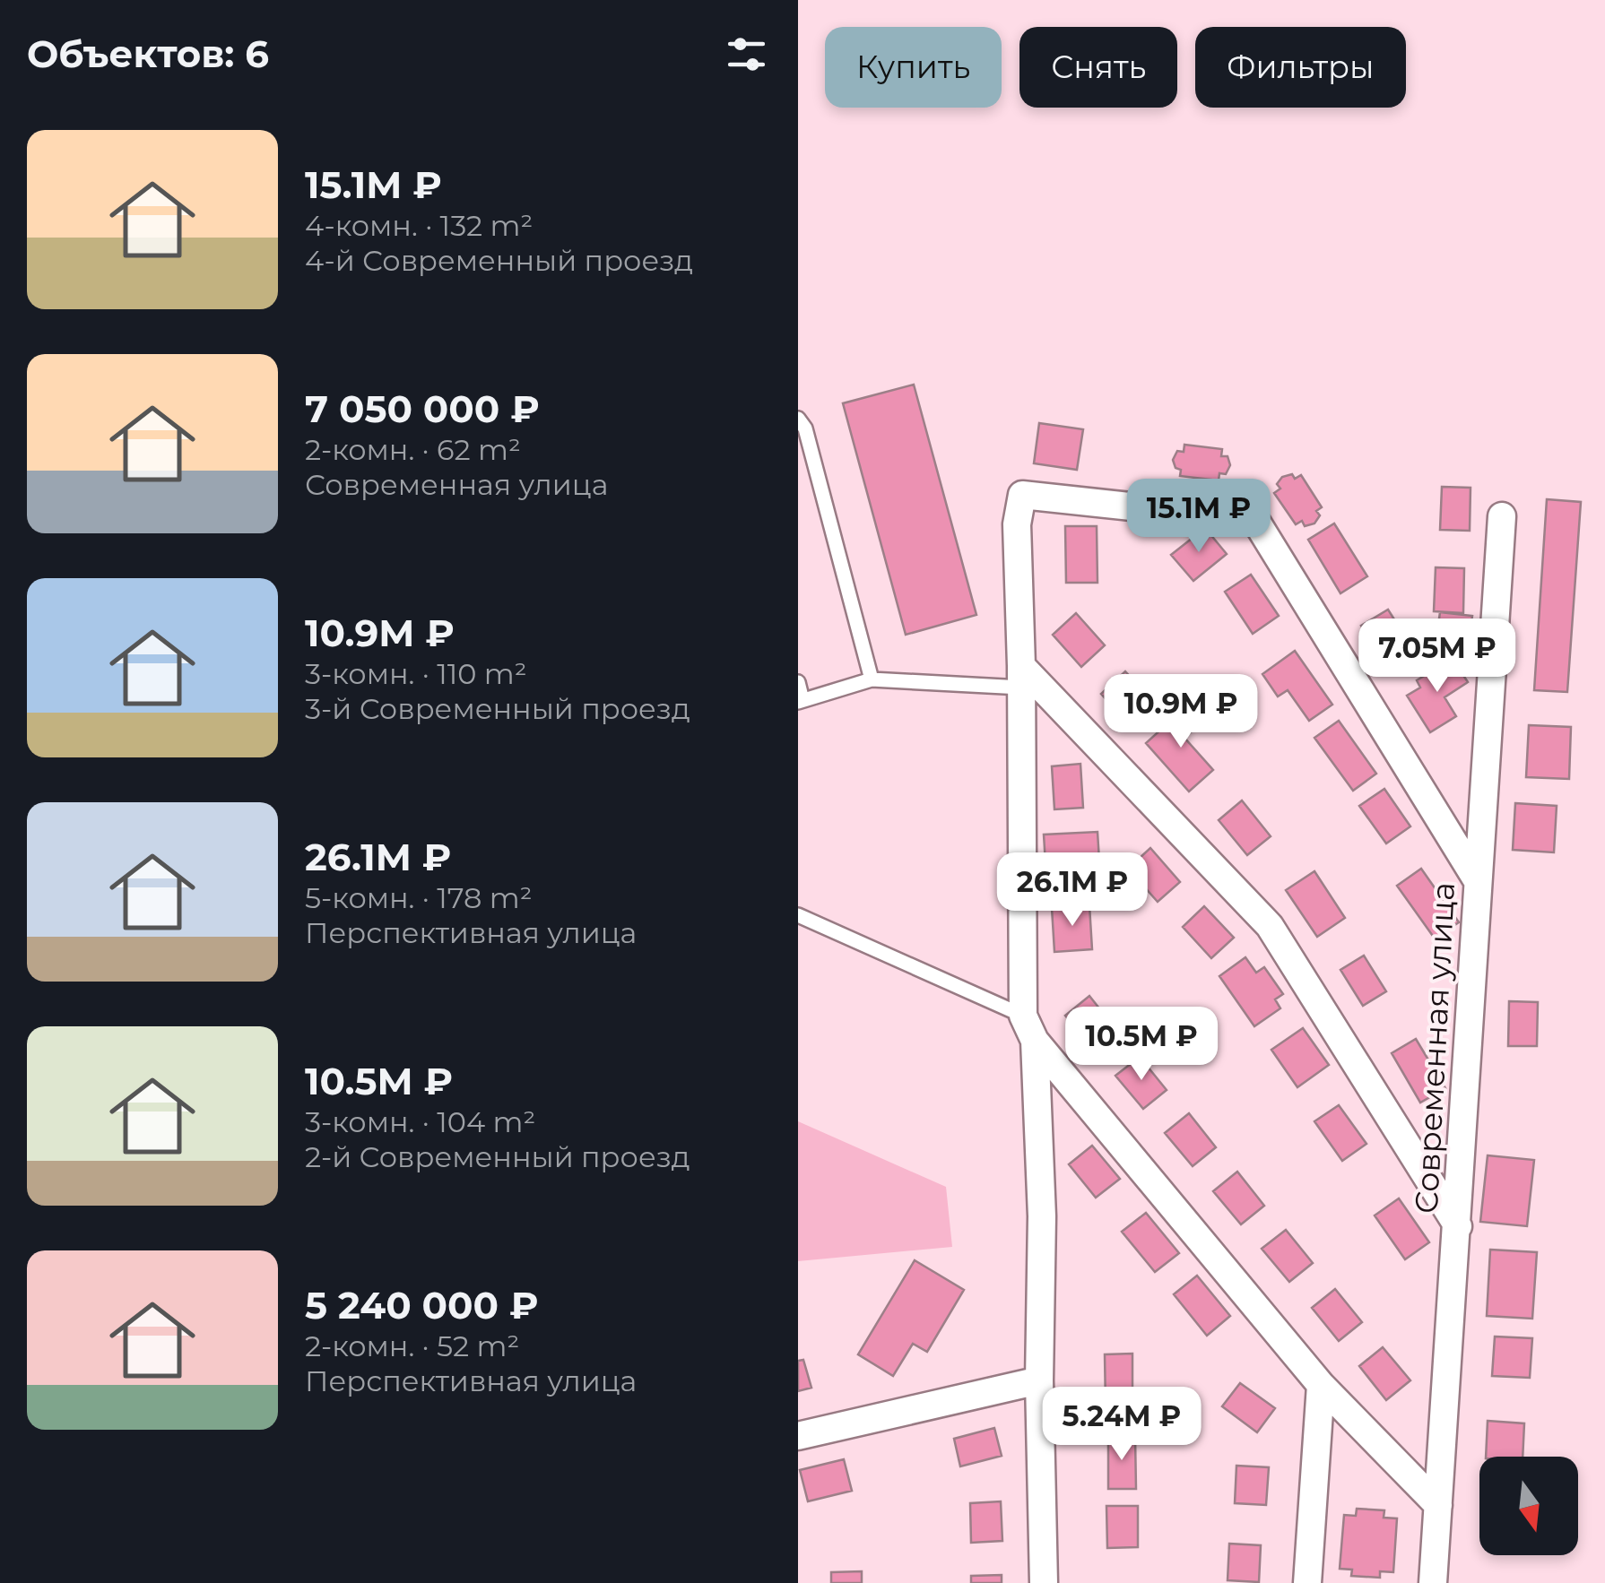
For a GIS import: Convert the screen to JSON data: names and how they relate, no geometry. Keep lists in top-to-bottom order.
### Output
{
  "streets": {
    "street": ["Современная улица"]
  },
  "north": "bottom",
  "page": {
    "heading": "Объектов: 6",
    "chip": ["Купить", "Снять", "Фильтры"],
    "list": [
      {
        "name": "15.1M ₽",
        "note": "4-комн. · 132 m² · 4-й Современный проезд"
      },
      {
        "name": "7 050 000 ₽",
        "note": "2-комн. · 62 m² · Современная улица"
      },
      {
        "name": "10.9M ₽",
        "note": "3-комн. · 110 m² · 3-й Современный проезд"
      },
      {
        "name": "26.1M ₽",
        "note": "5-комн. · 178 m² · Перспективная улица"
      },
      {
        "name": "10.5M ₽",
        "note": "3-комн. · 104 m² · 2-й Современный проезд"
      },
      {
        "name": "5 240 000 ₽",
        "note": "2-комн. · 52 m² · Перспективная улица"
      }
    ],
    "price": [
      "15.1M ₽",
      "7.05M ₽",
      "10.9M ₽",
      "26.1M ₽",
      "10.5M ₽",
      "5.24M ₽"
    ]
  }
}
